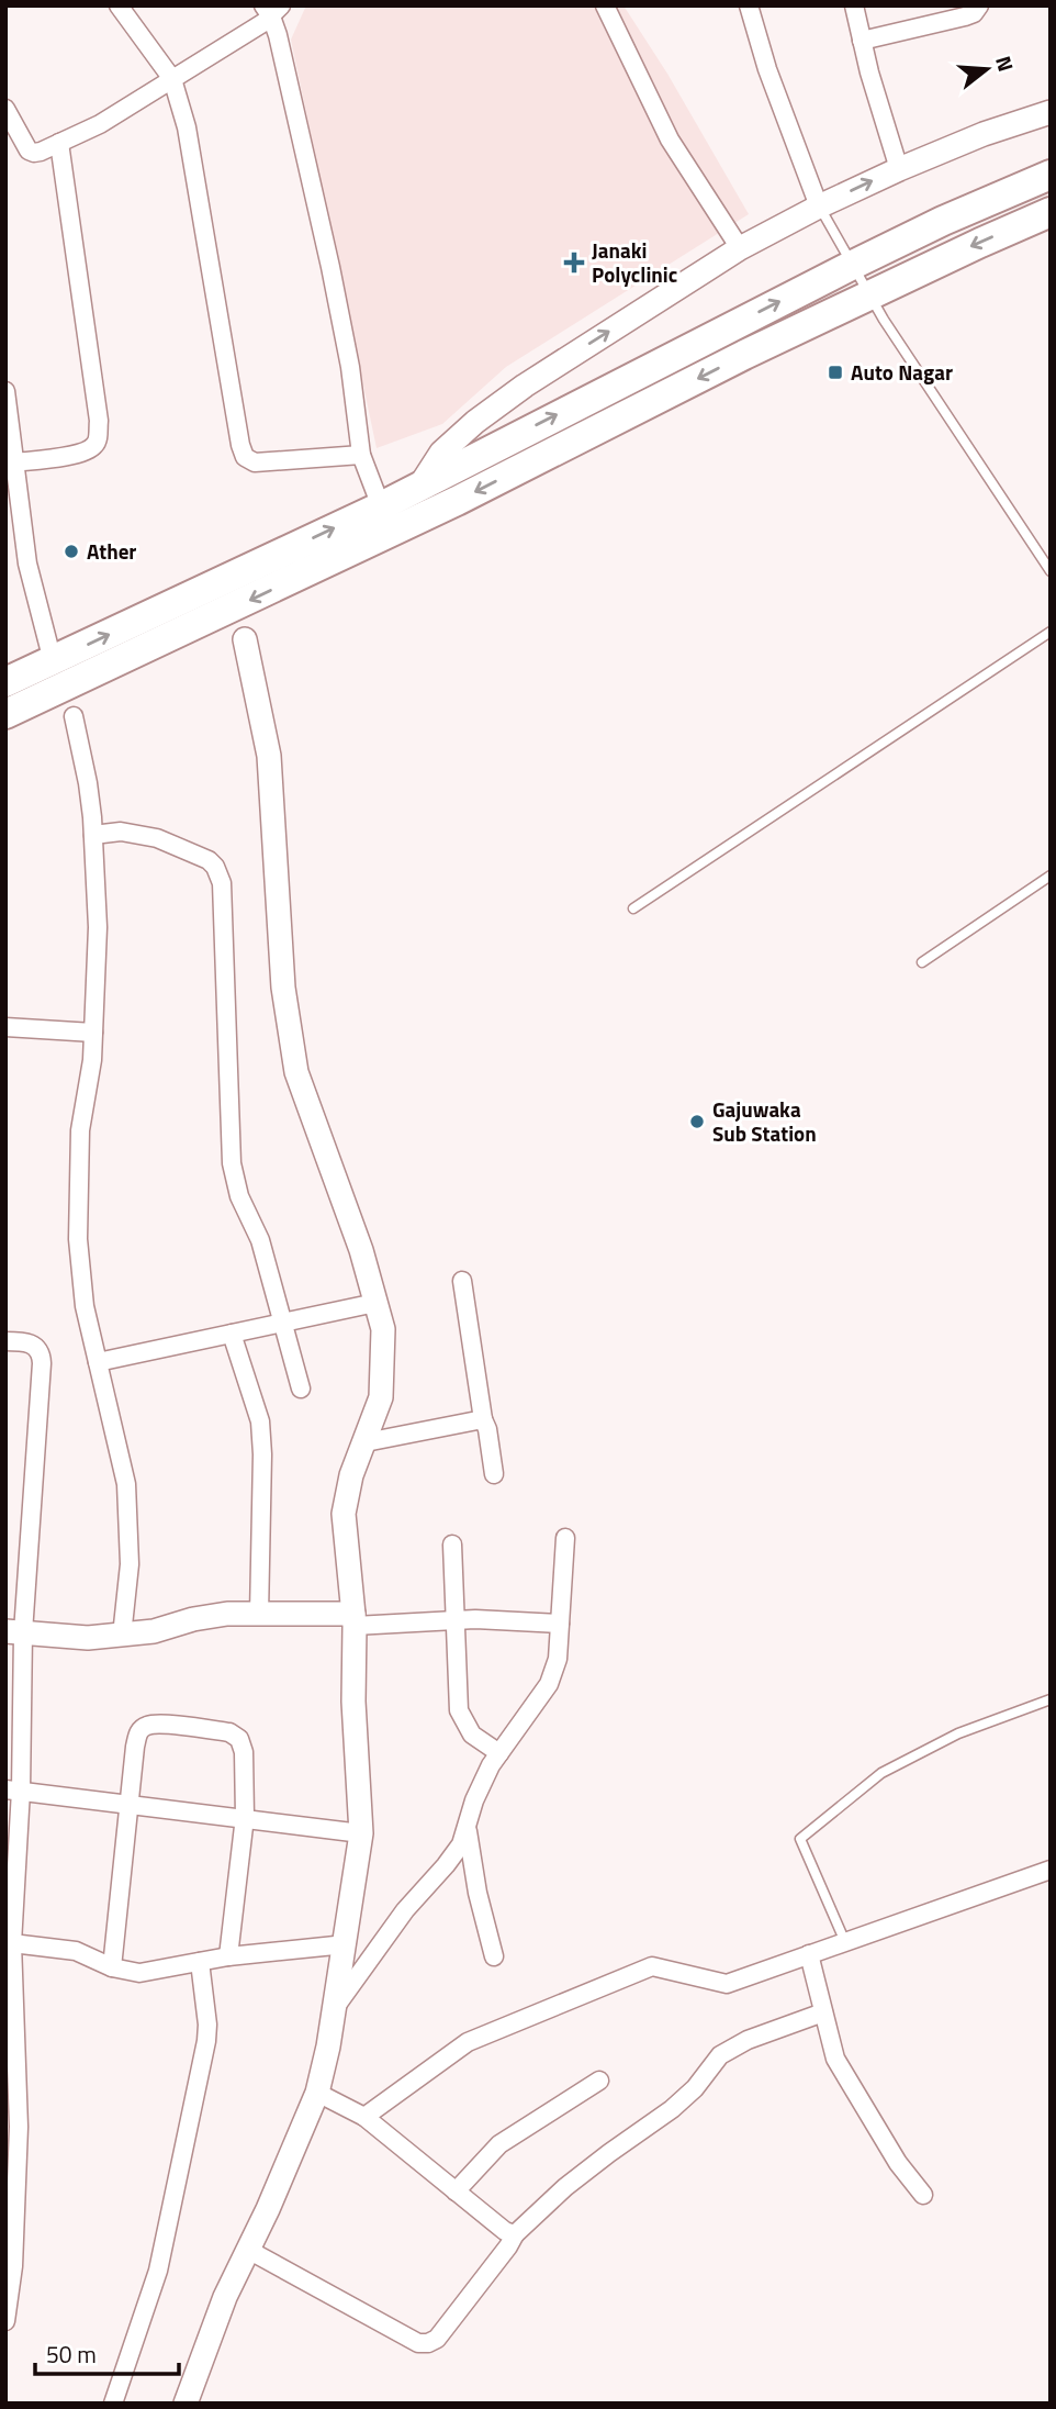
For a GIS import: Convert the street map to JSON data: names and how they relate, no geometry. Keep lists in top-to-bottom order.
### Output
{
  "places": {
    "health": ["Janaki Polyclinic"],
    "transit": ["Auto Nagar"],
    "other": ["Ather", "Gajuwaka Sub Station"]
  },
  "scale_bar": "50 m",
  "north": "right"
}
